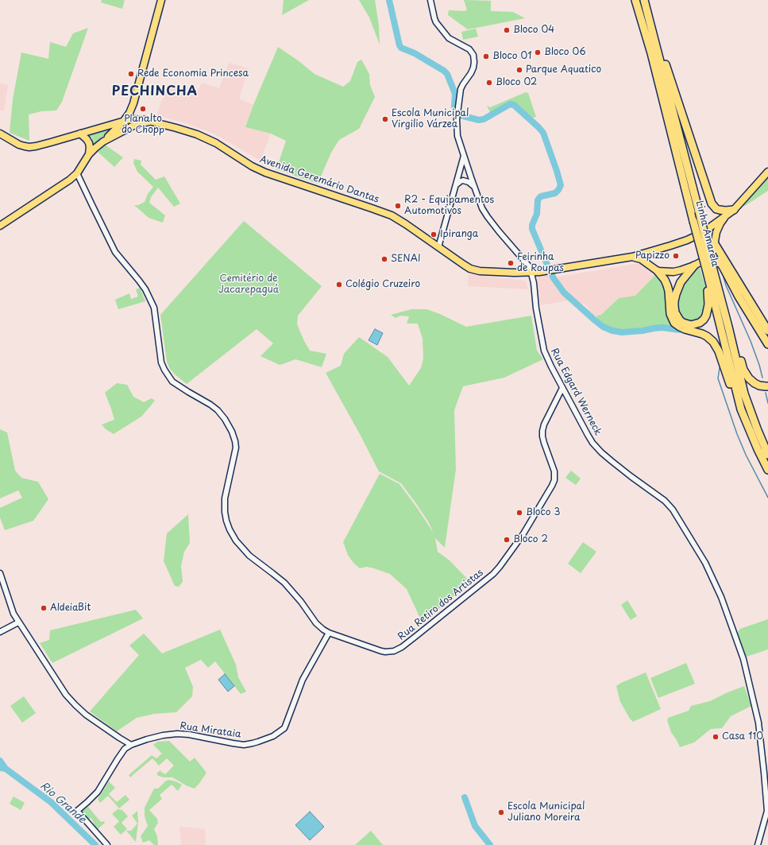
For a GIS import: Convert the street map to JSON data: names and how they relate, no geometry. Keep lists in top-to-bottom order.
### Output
{
  "streets": {
    "highway": ["Linha Amarela"],
    "main road": ["Avenida Geremário Dantas"],
    "street": ["Rua Edgard Werneck", "Rua Retiro dos Artistas", "Rua Mirataia"]
  },
  "crossings": [
    ["Avenida Geremário Dantas", "Rua Edgard Werneck"],
    ["Rua Edgard Werneck", "Rua Retiro dos Artistas"],
    ["Rua Retiro dos Artistas", "Rua Mirataia"]
  ],
  "districts": ["PECHINCHA"],
  "water": ["Rio Grande"],
  "parks": ["Cemitério de Jacarepaguá"],
  "places": [
    "Bloco 04",
    "Bloco 06",
    "Bloco 01",
    "Parque Aquatico",
    "Rede Economia Princesa",
    "Bloco 02",
    "Planalto do Chopp",
    "Escola Municipal Virgilio Várzea",
    "R2 - Equipamentos Automotivos",
    "Ipiranga",
    "Papizzo",
    "SENAI",
    "Feirinha de Roupas",
    "Colégio Cruzeiro",
    "Bloco 3",
    "Bloco 2",
    "AldeiaBit",
    "Casa 110",
    "Escola Municipal Juliano Moreira"
  ]
}
